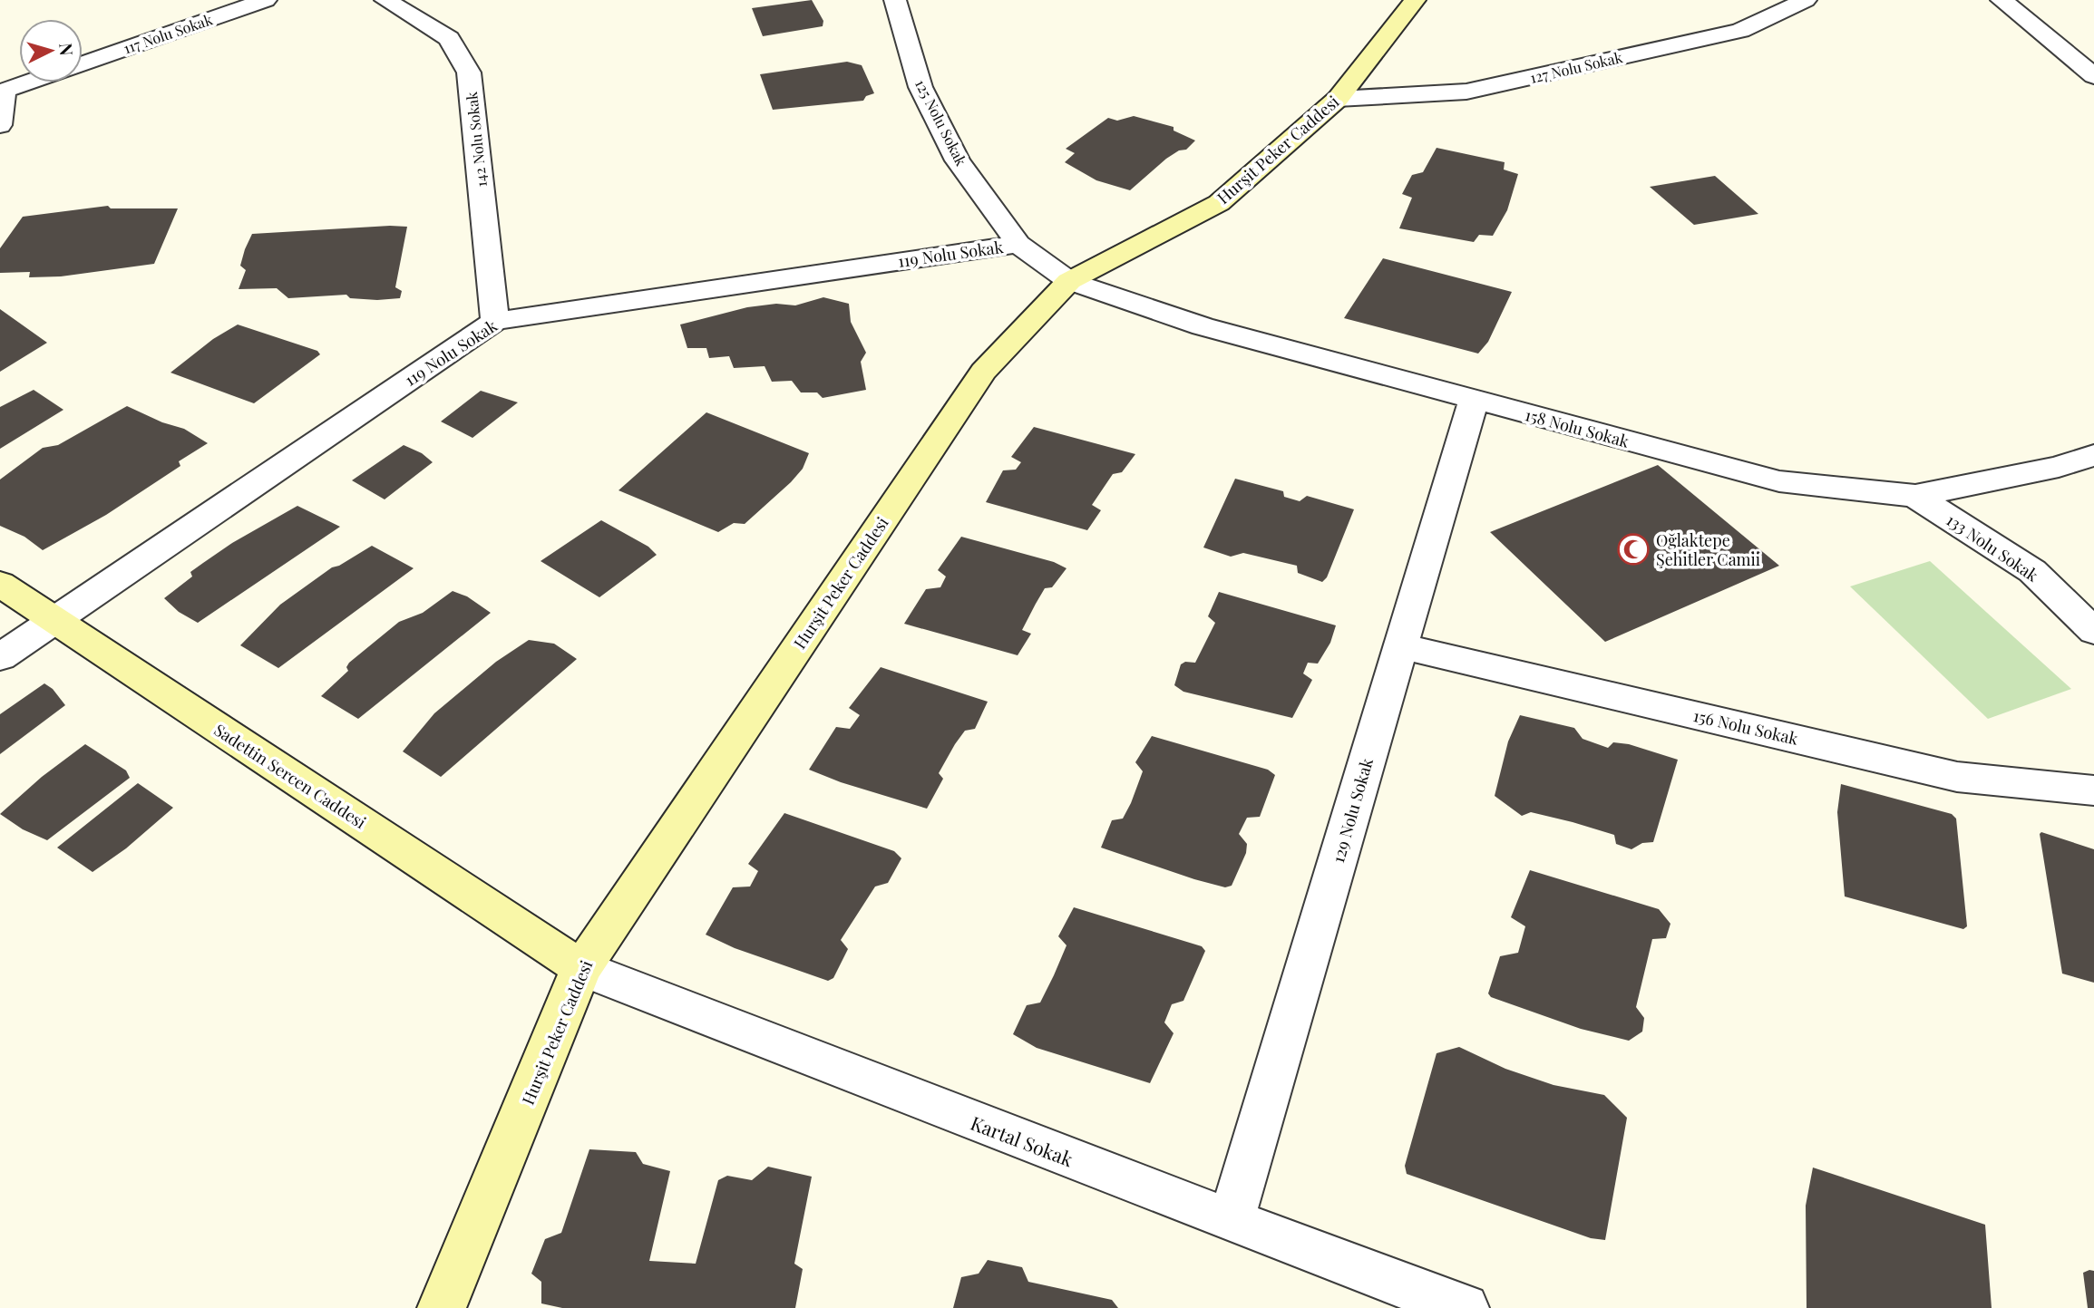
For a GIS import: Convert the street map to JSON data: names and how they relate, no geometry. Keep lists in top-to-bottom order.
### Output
{
  "streets": {
    "street": [
      "117 Nolu Sokak",
      "127 Nolu Sokak",
      "125 Nolu Sokak",
      "142 Nolu Sokak",
      "Hurşit Peker Caddesi",
      "119 Nolu Sokak",
      "158 Nolu Sokak",
      "133 Nolu Sokak",
      "156 Nolu Sokak",
      "Sadettin Sercen Caddesi",
      "129 Nolu Sokak",
      "Kartal Sokak"
    ]
  },
  "crossings": [
    ["127 Nolu Sokak", "Hurşit Peker Caddesi"],
    ["125 Nolu Sokak", "Hurşit Peker Caddesi"],
    ["125 Nolu Sokak", "119 Nolu Sokak"],
    ["125 Nolu Sokak", "158 Nolu Sokak"],
    ["142 Nolu Sokak", "119 Nolu Sokak"],
    ["Hurşit Peker Caddesi", "158 Nolu Sokak"],
    ["Hurşit Peker Caddesi", "Sadettin Sercen Caddesi"],
    ["Hurşit Peker Caddesi", "Kartal Sokak"],
    ["119 Nolu Sokak", "Sadettin Sercen Caddesi"],
    ["158 Nolu Sokak", "133 Nolu Sokak"],
    ["158 Nolu Sokak", "129 Nolu Sokak"],
    ["156 Nolu Sokak", "129 Nolu Sokak"],
    ["Sadettin Sercen Caddesi", "Kartal Sokak"],
    ["129 Nolu Sokak", "Kartal Sokak"]
  ],
  "places": {
    "mosque": ["Oğlaktepe Şehitler Camii"]
  },
  "north": "right"
}
